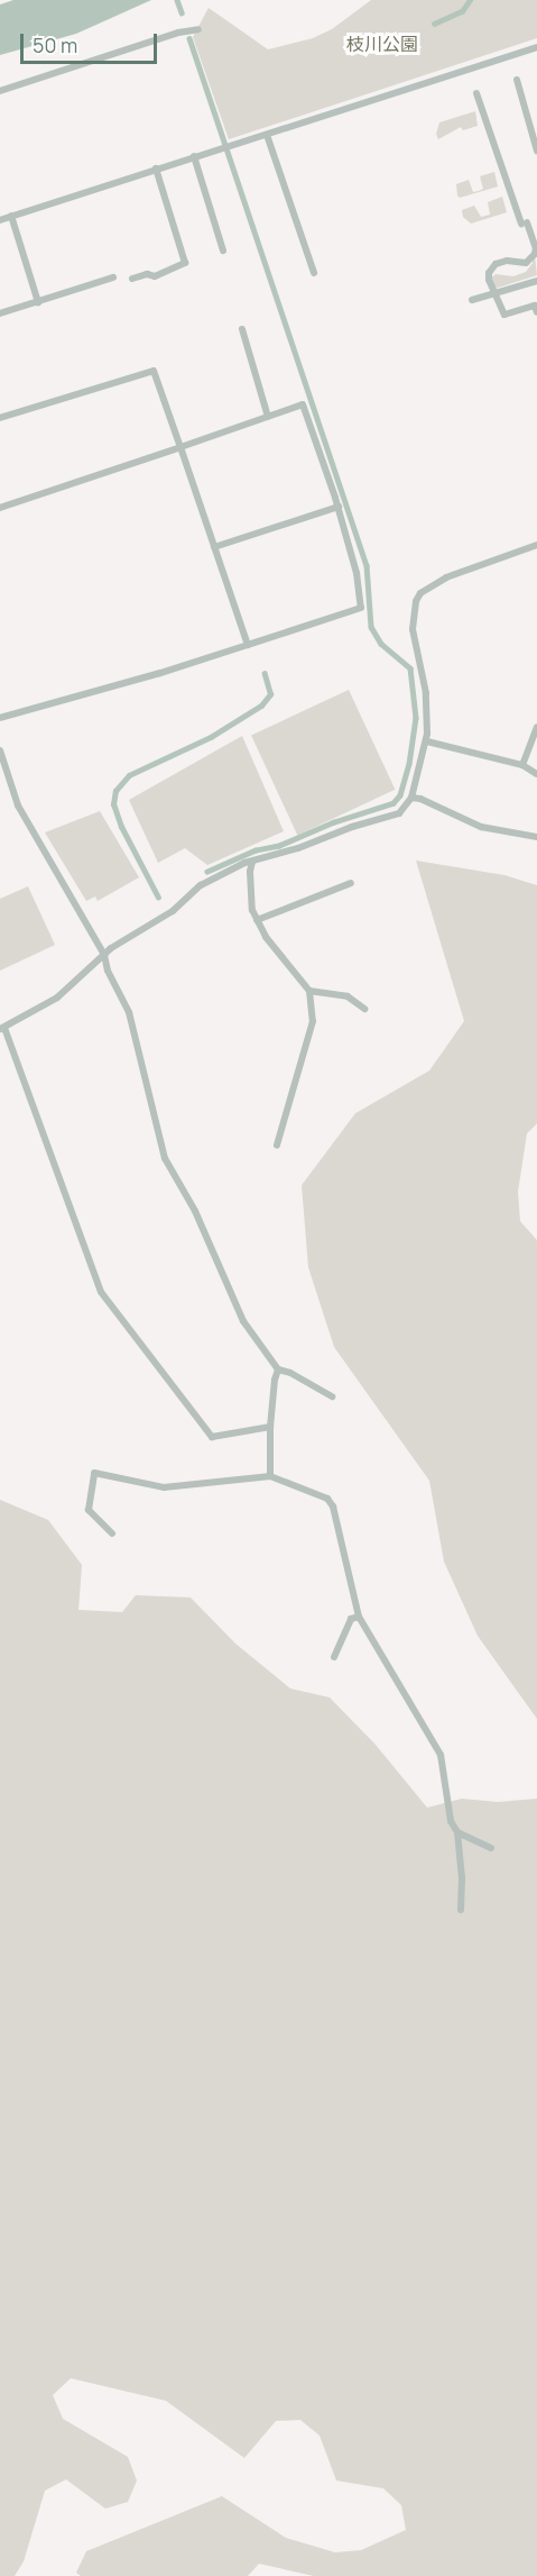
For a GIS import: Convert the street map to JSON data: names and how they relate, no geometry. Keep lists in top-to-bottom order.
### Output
{
  "parks": ["枝川公園"],
  "scale_bar": "50 m"
}
